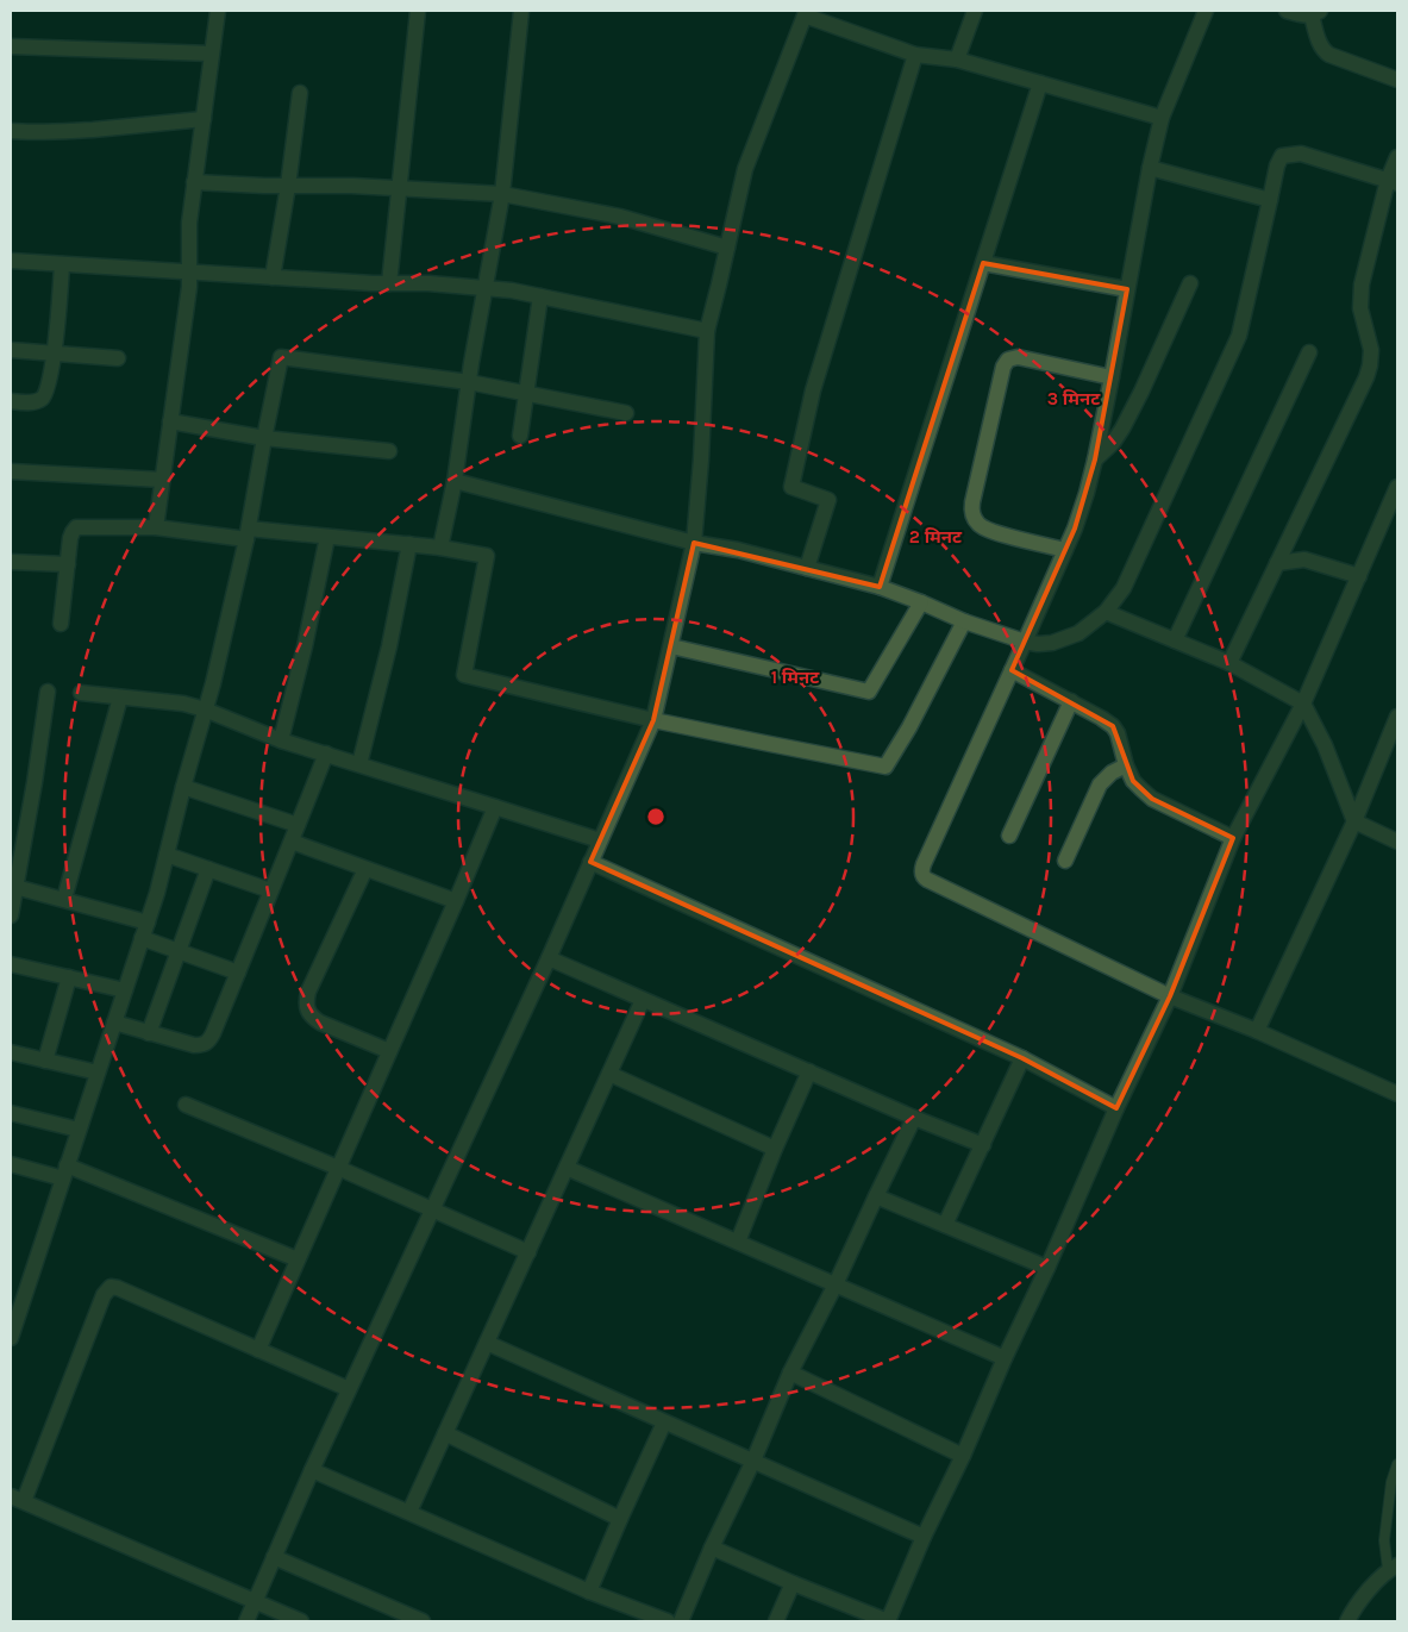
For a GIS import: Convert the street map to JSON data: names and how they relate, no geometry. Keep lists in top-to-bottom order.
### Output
{
  "rings": ["3 मिनट", "2 मिनट", "1 मिनट"]
}
